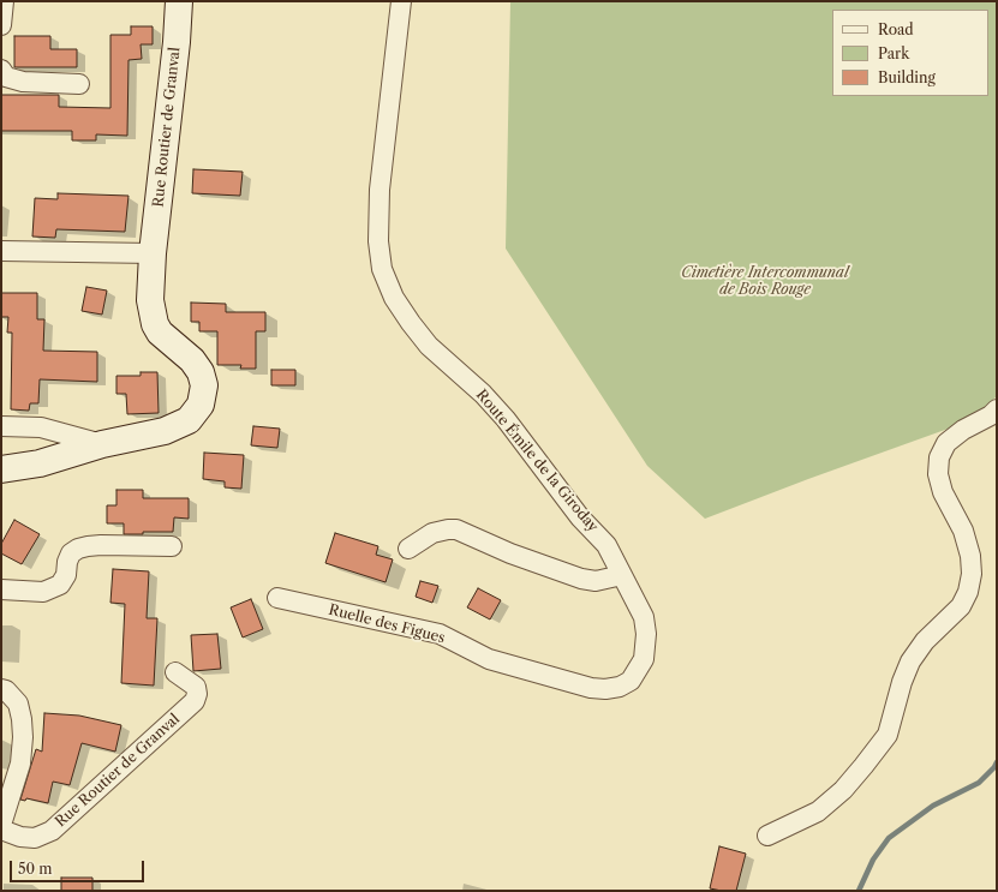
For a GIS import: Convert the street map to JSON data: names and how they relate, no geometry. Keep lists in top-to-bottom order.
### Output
{
  "streets": {
    "street": ["Rue Routier de Granval", "Route Émile de la Giroday", "Ruelle des Figues"]
  },
  "crossings": [
    ["Route Émile de la Giroday", "Ruelle des Figues"]
  ],
  "parks": ["Cimetière Intercommunal de Bois Rouge"],
  "legend": ["Road", "Park", "Building"],
  "scale_bar": "50 m"
}
